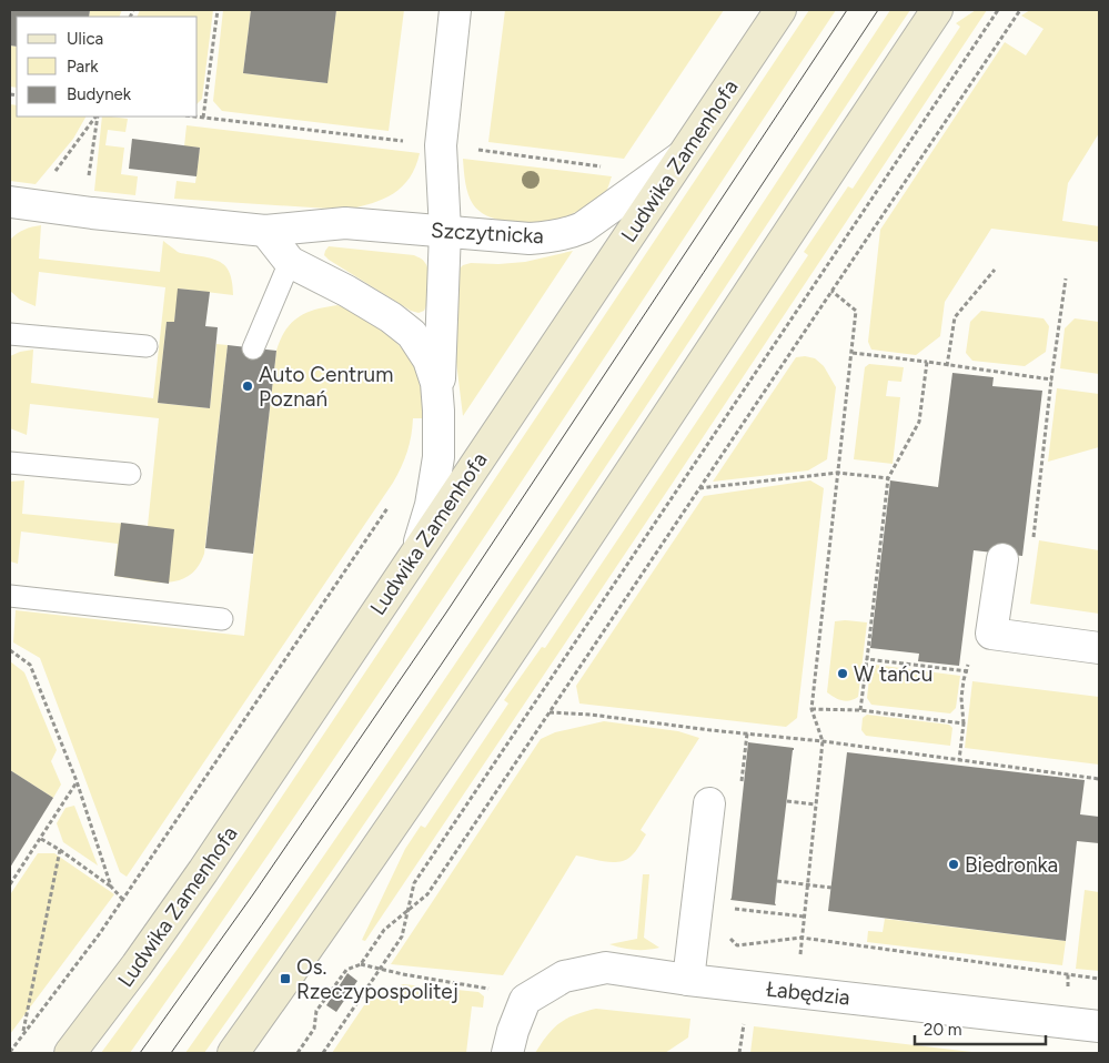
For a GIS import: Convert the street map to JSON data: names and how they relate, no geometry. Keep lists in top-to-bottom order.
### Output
{
  "streets": {
    "main road": ["Ludwika Zamenhofa"],
    "street": ["Szczytnicka", "Łabędzia"]
  },
  "crossings": [
    ["Ludwika Zamenhofa", "Szczytnicka"]
  ],
  "places": {
    "other": ["Auto Centrum Poznań", "W tańcu", "Biedronka"],
    "transit": ["Os. Rzeczypospolitej"]
  },
  "legend": ["Ulica", "Park", "Budynek"],
  "scale_bar": "20 m"
}
